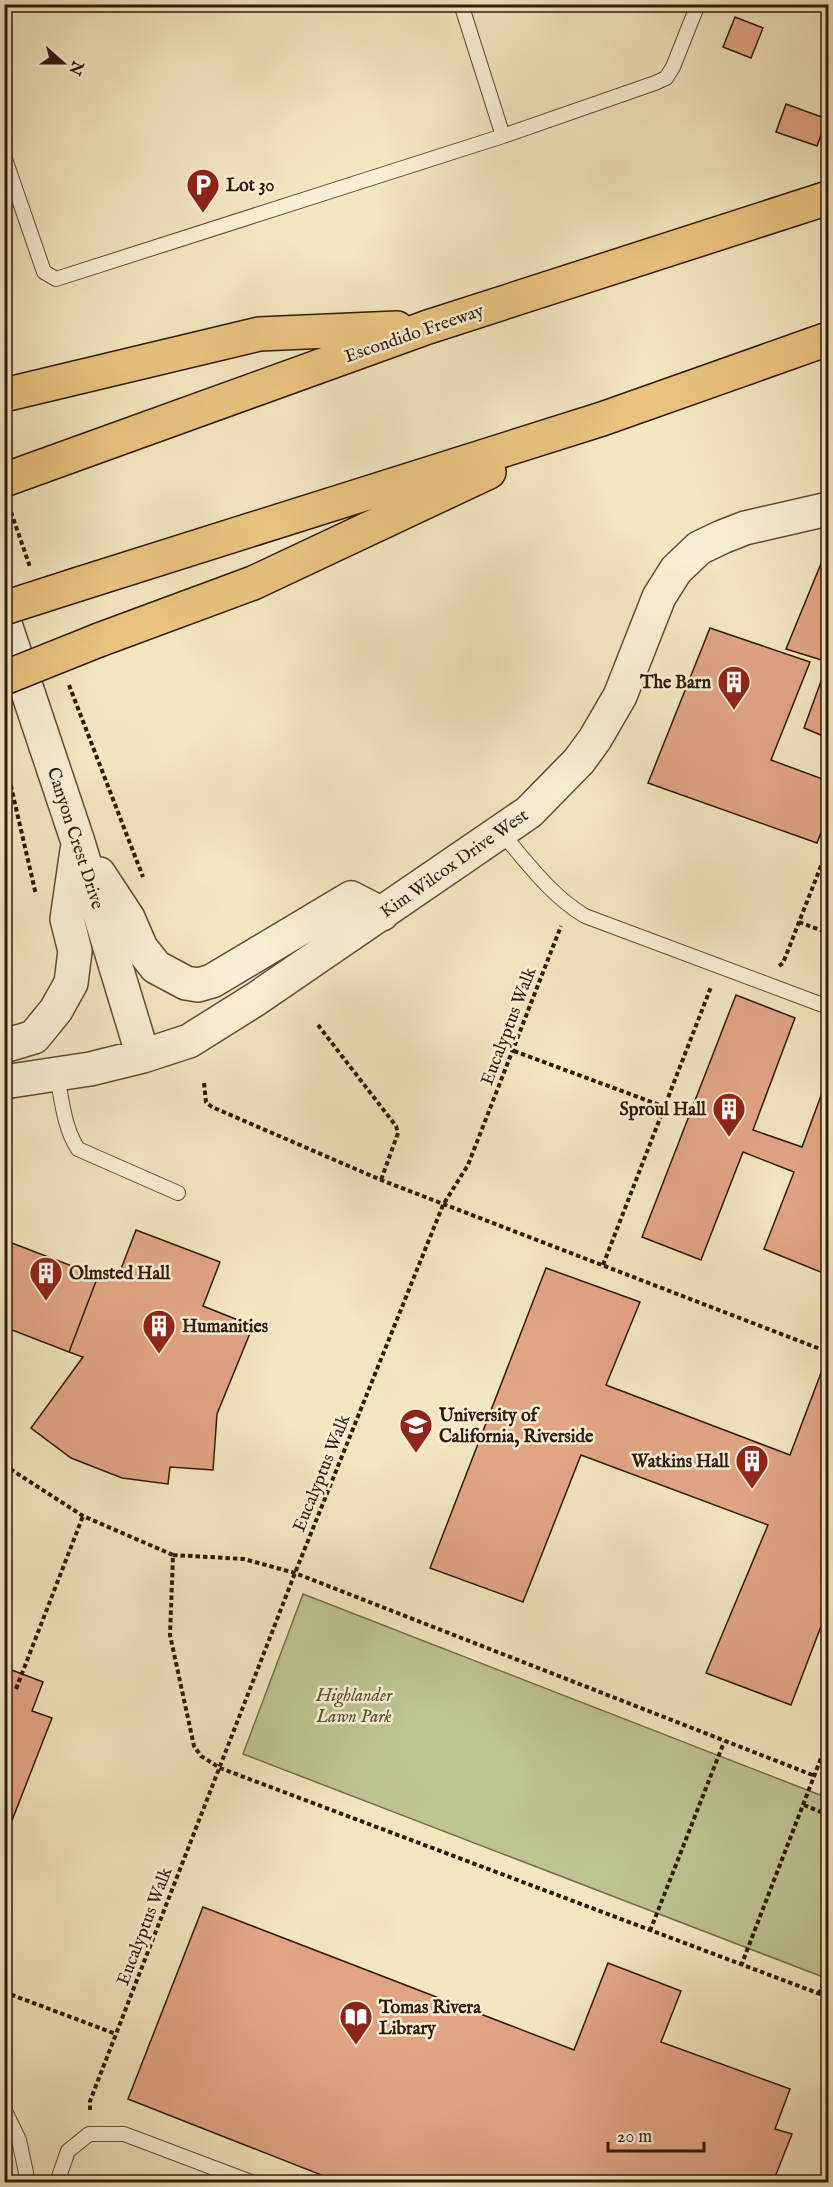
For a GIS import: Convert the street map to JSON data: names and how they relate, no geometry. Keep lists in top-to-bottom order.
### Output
{
  "streets": {
    "highway": ["Escondido Freeway"],
    "street": ["Canyon Crest Drive", "Kim Wilcox Drive West"],
    "path": ["Eucalyptus Walk"]
  },
  "crossings": [
    ["Canyon Crest Drive", "Kim Wilcox Drive West"]
  ],
  "parks": ["Highlander Lawn Park"],
  "places": {
    "parking": ["Lot 30"],
    "building": [
      "The Barn",
      "Sproul Hall",
      "Olmsted Hall",
      "Humanities",
      "Watkins Hall"
    ],
    "school or university": ["University of California, Riverside"],
    "library": ["Tomas Rivera Library"]
  },
  "scale_bar": "20 m",
  "north": "right"
}
